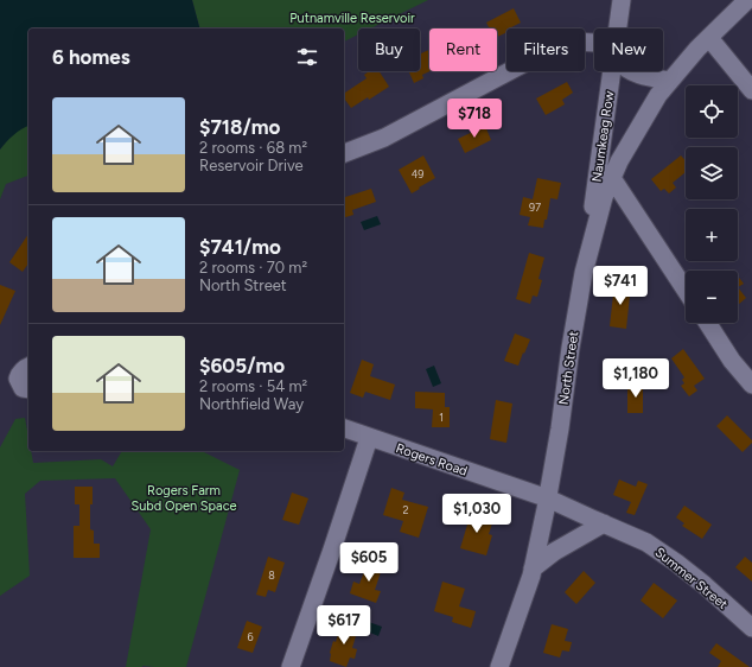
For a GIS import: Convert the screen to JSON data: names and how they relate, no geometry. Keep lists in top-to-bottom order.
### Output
{
  "streets": {
    "street": [
      "Naumkeag Row",
      "North Street",
      "Rogers Road",
      "Summer Street"
    ]
  },
  "crossings": [
    ["Naumkeag Row", "North Street"],
    ["North Street", "Rogers Road"],
    ["North Street", "Summer Street"],
    ["Rogers Road", "Summer Street"]
  ],
  "parks": ["Putnamville Reservoir", "Rogers Farm Subd Open Space"],
  "house_numbers": [
    "49",
    "97",
    "1",
    "2",
    "8",
    "6"
  ],
  "page": {
    "chip": [
      "Buy",
      "Rent",
      "Filters",
      "New"
    ],
    "heading": "6 homes",
    "map_buttons": ["+", "−"],
    "list": [
      {
        "name": "$718/mo",
        "note": "2 rooms · 68 m² · Reservoir Drive"
      },
      {
        "name": "$741/mo",
        "note": "2 rooms · 70 m² · North Street"
      },
      {
        "name": "$605/mo",
        "note": "2 rooms · 54 m² · Northfield Way"
      }
    ],
    "price": [
      "$718",
      "$741",
      "$1,180",
      "$1,030",
      "$605",
      "$617"
    ]
  }
}
